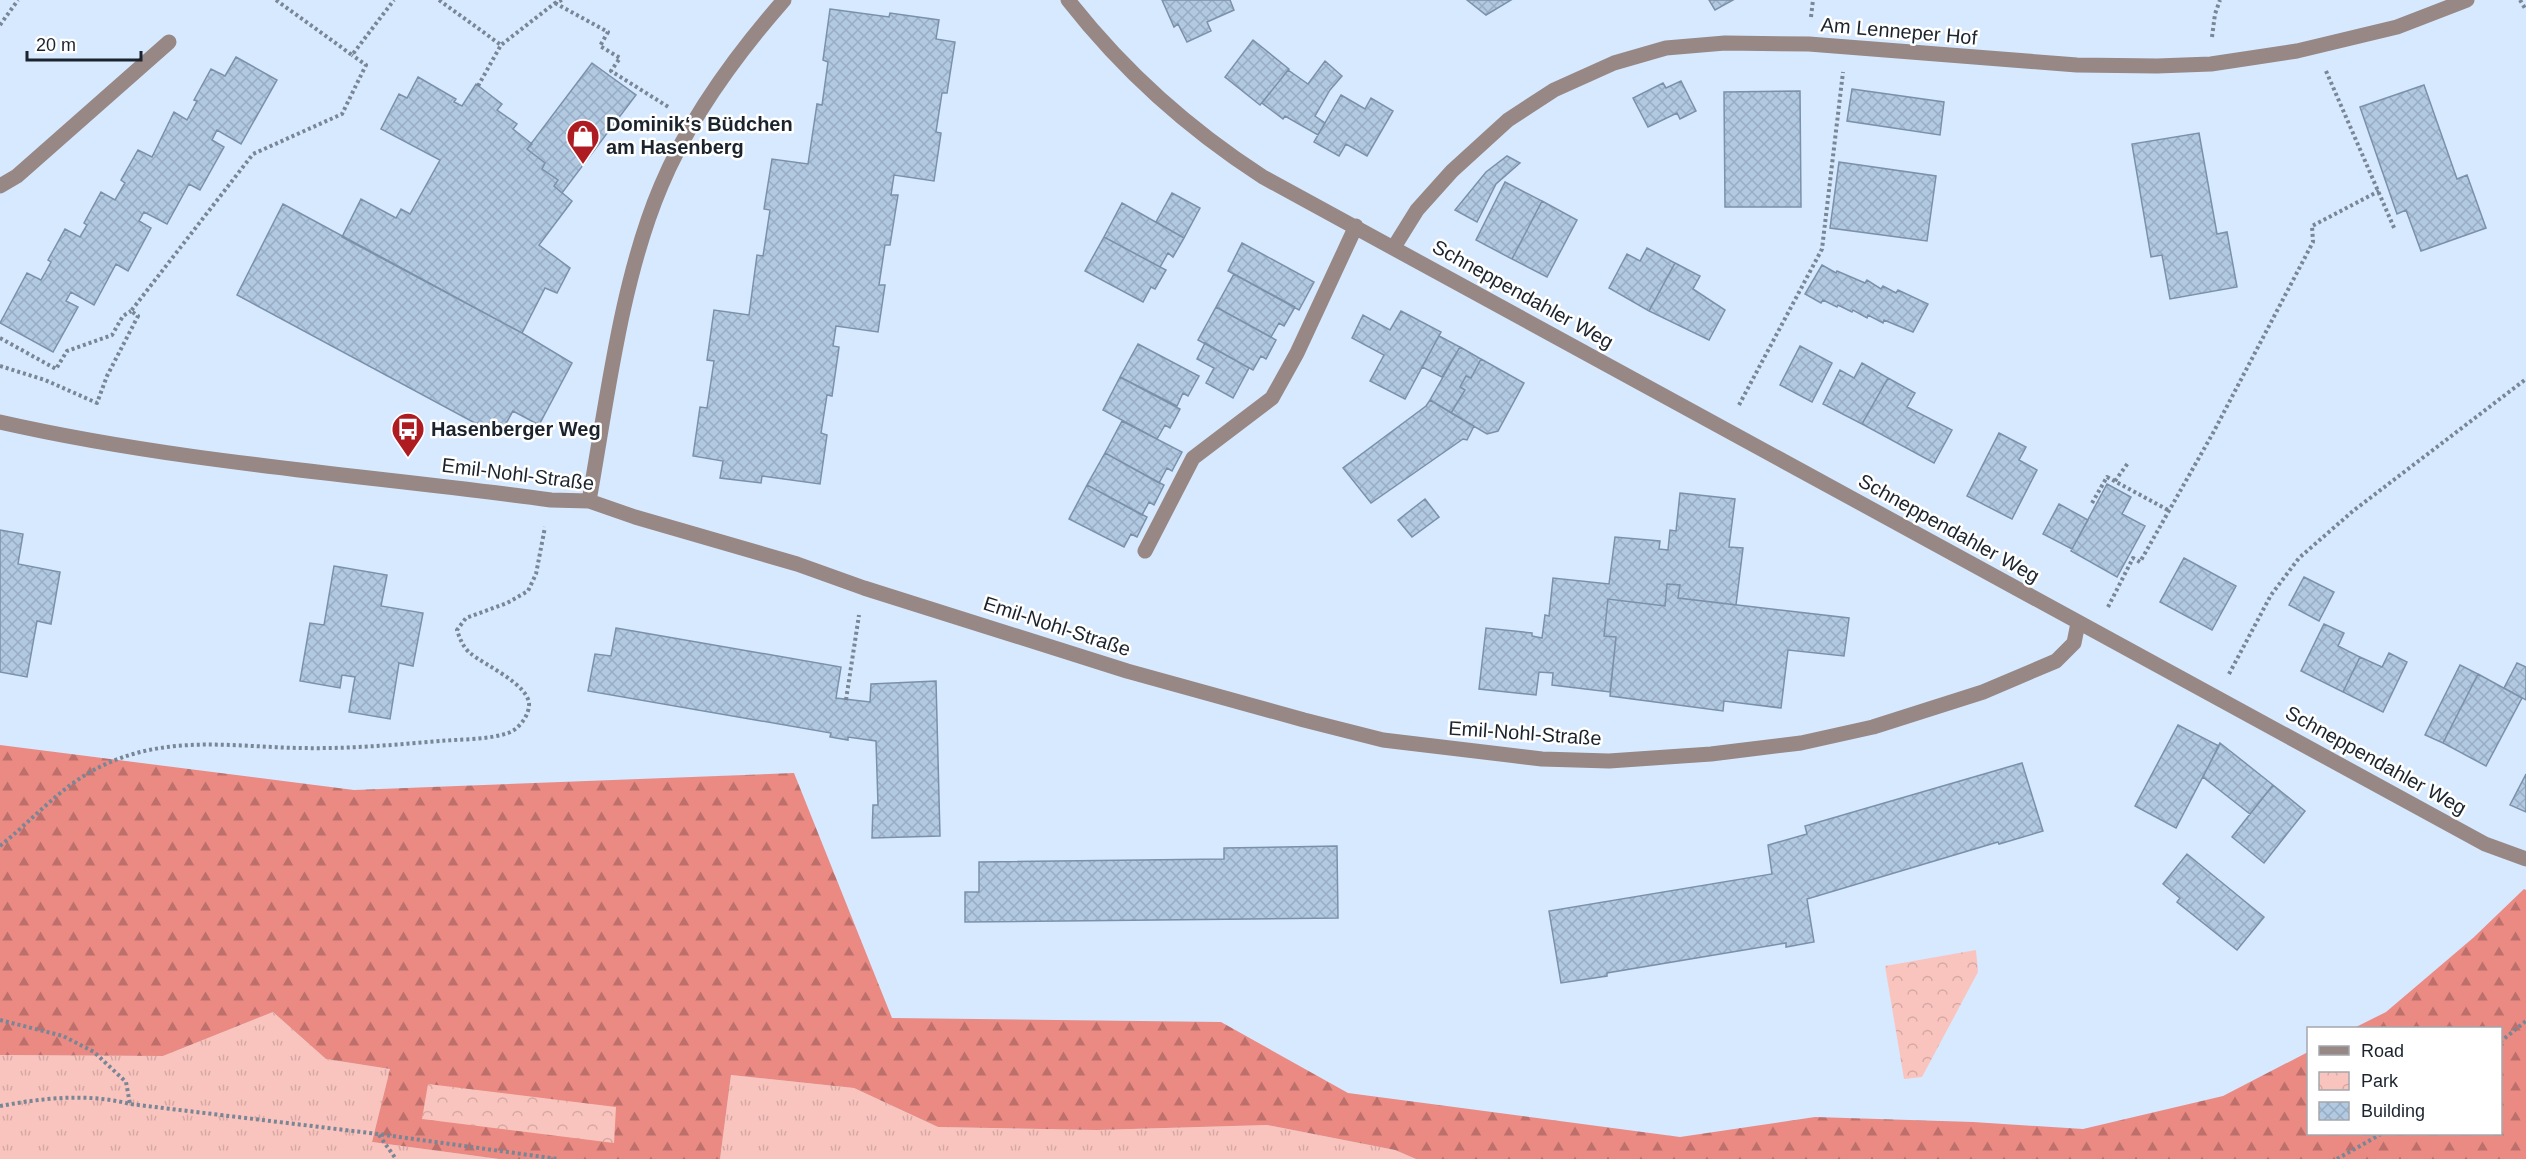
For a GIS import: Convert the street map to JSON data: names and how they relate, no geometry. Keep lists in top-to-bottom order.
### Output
{
  "streets": {
    "street": ["Am Lenneper Hof", "Schneppendahler Weg", "Emil-Nohl-Straße"]
  },
  "crossings": [
    ["Am Lenneper Hof", "Schneppendahler Weg"],
    ["Schneppendahler Weg", "Emil-Nohl-Straße"]
  ],
  "places": {
    "shop": ["Dominik‘s Büdchen am Hasenberg"],
    "bus stop": ["Hasenberger Weg"]
  },
  "legend": ["Road", "Park", "Building"],
  "scale_bar": "20 m"
}
